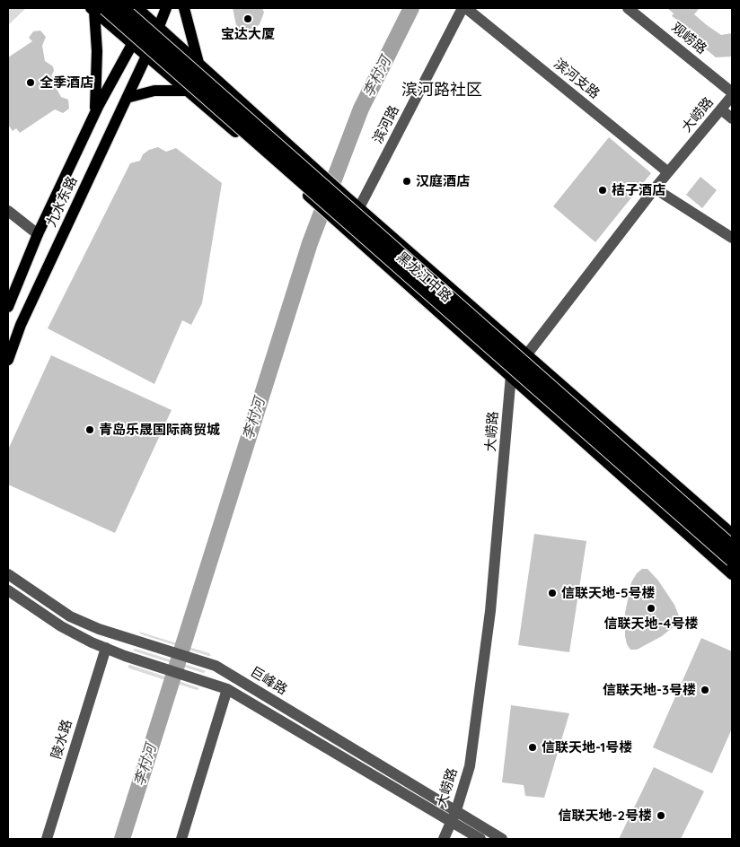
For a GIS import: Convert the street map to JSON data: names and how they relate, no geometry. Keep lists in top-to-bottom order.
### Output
{
  "streets": {
    "highway": ["黑龙江中路"],
    "main road": ["九水东路"],
    "street": [
      "观崂路",
      "滨河支路",
      "大崂路",
      "滨河路",
      "巨峰路",
      "陵水路"
    ]
  },
  "crossings": [
    ["滨河支路", "大崂路"],
    ["大崂路", "黑龙江中路"],
    ["大崂路", "巨峰路"],
    ["滨河路", "黑龙江中路"],
    ["九水东路", "黑龙江中路"],
    ["巨峰路", "陵水路"]
  ],
  "districts": ["滨河路社区"],
  "water": ["李村河"],
  "places": [
    "宝达大厦",
    "全季酒店",
    "汉庭酒店",
    "桔子酒店",
    "青岛乐晟国际商贸城",
    "信联天地-5号楼",
    "信联天地-4号楼",
    "信联天地-3号楼",
    "信联天地-1号楼",
    "信联天地-2号楼"
  ]
}
